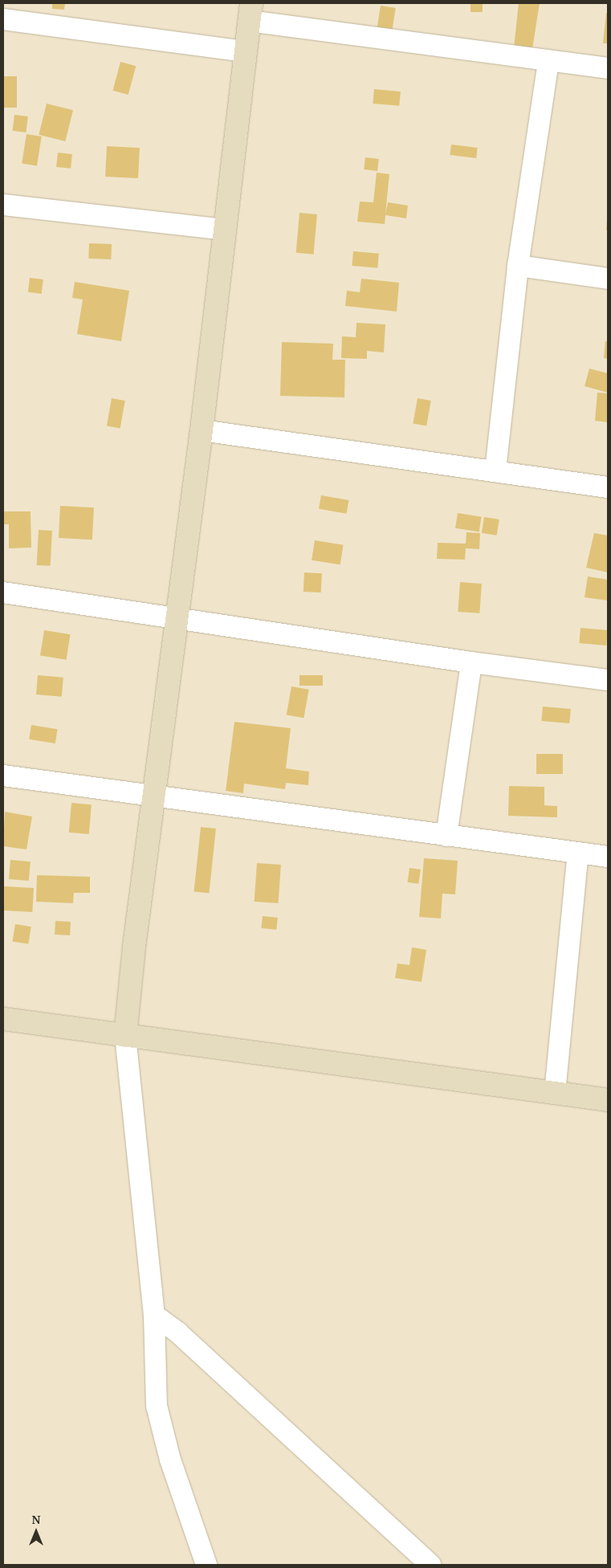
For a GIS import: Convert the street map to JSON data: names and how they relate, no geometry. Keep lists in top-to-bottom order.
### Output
{
  "north": "top"
}
